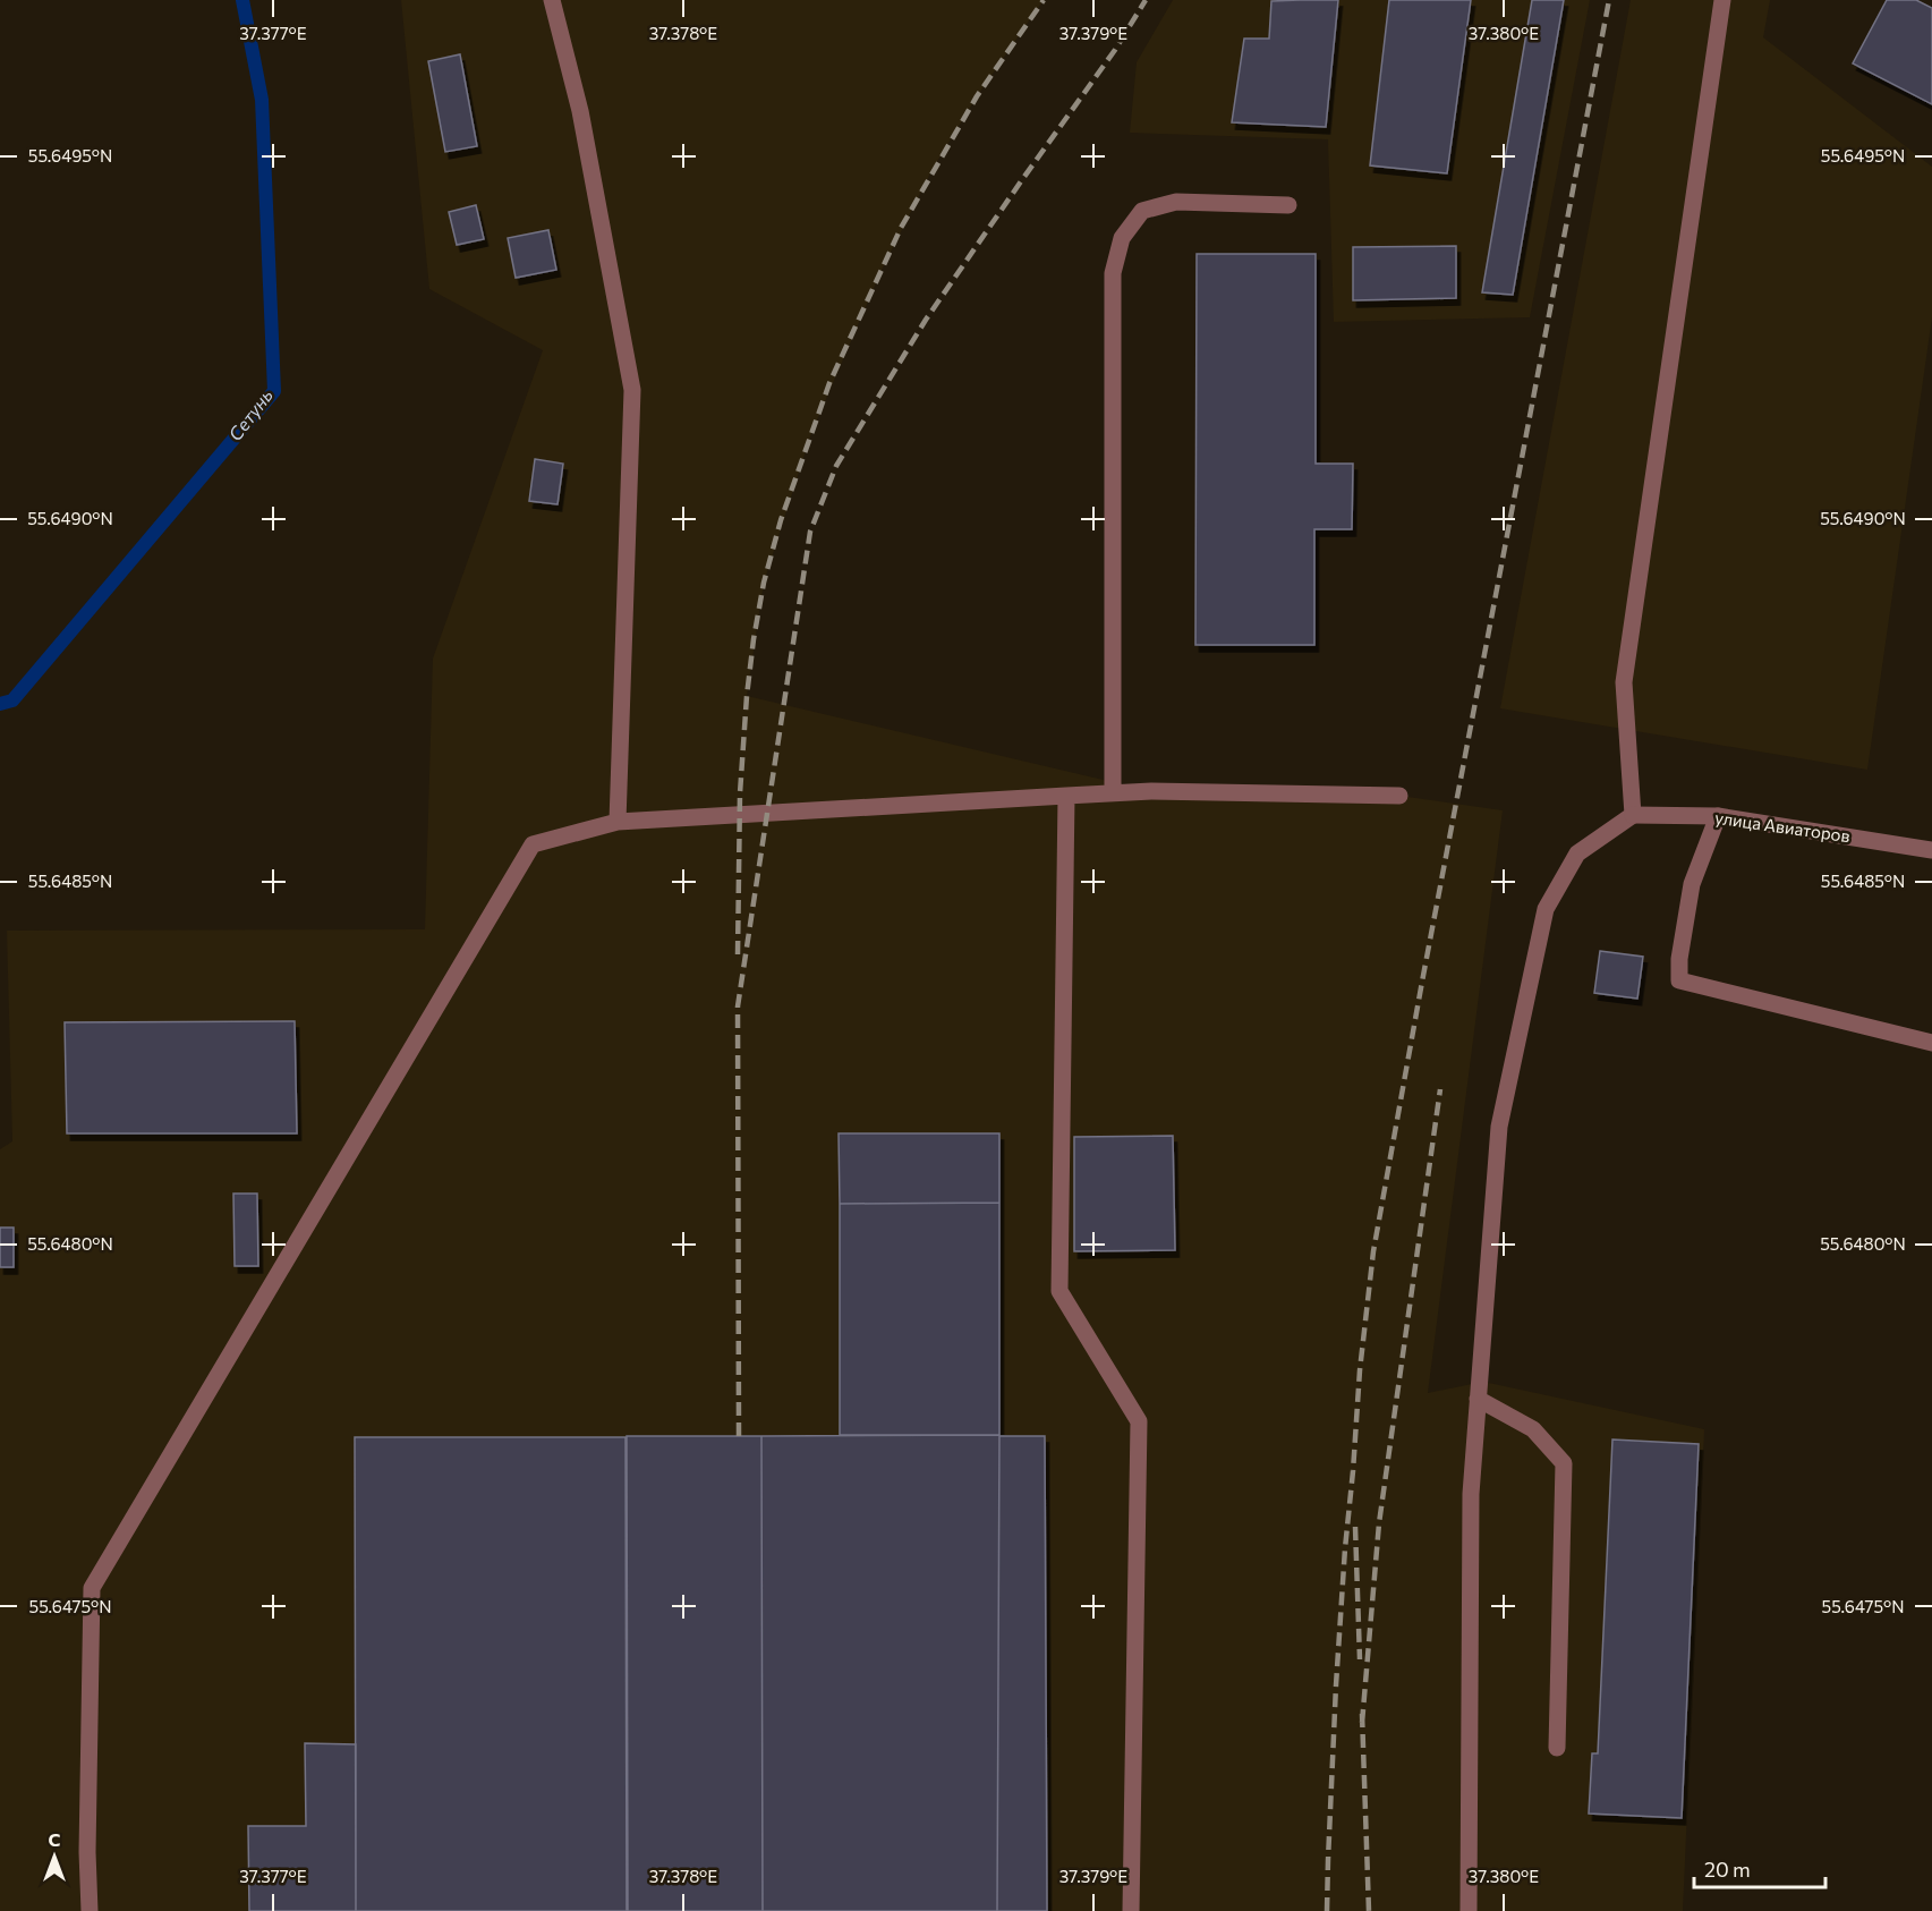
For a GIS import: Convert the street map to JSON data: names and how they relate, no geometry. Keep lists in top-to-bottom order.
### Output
{
  "streets": {
    "street": ["улица Авиаторов"]
  },
  "water": ["Сетунь"],
  "scale_bar": "20 m",
  "north": "top",
  "coordinates": [
    "37.377°E",
    "37.378°E",
    "37.379°E",
    "37.380°E",
    "55.6495°N",
    "55.6490°N",
    "55.6485°N",
    "55.6480°N",
    "55.6475°N"
  ]
}
